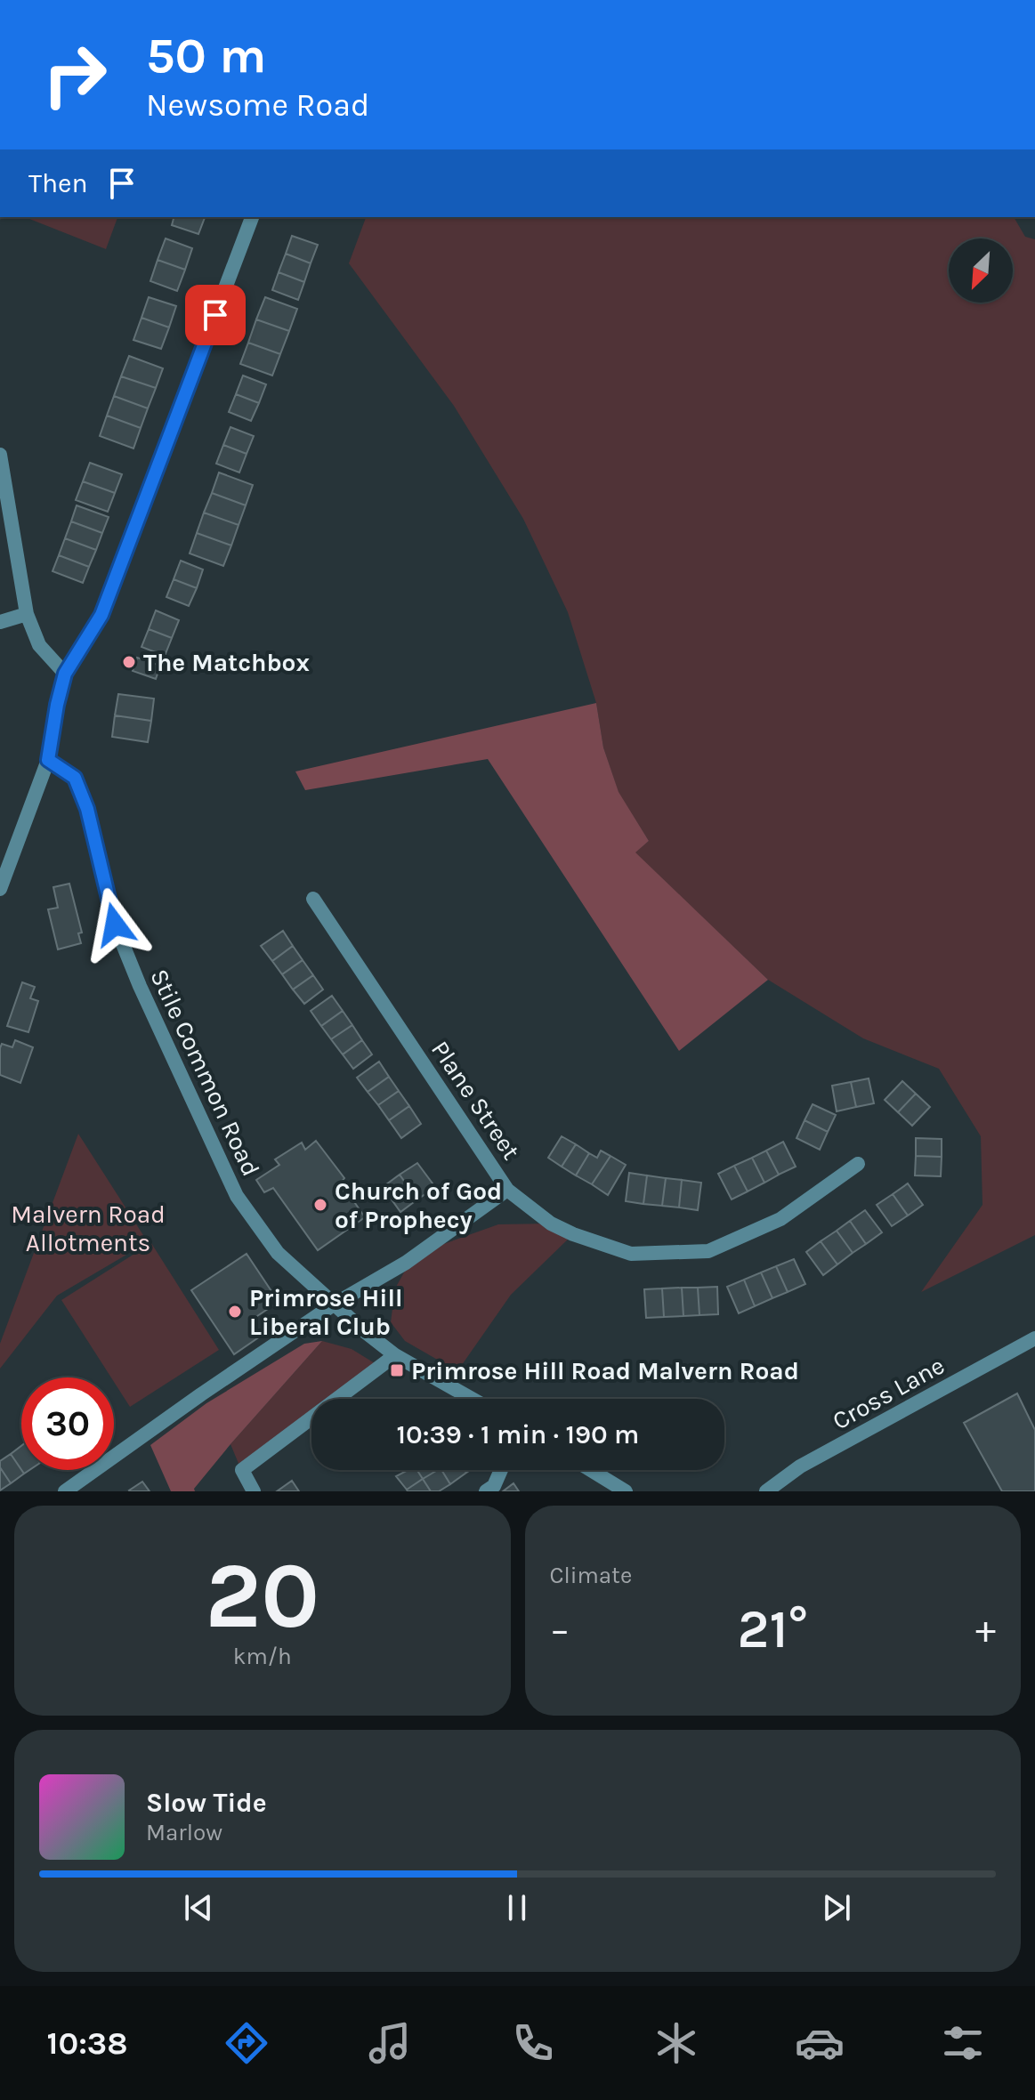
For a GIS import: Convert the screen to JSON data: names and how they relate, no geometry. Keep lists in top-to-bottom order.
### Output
{
  "streets": {
    "street": ["Stile Common Road", "Plane Street", "Cross Lane"]
  },
  "crossings": [
    ["Stile Common Road", "Plane Street"]
  ],
  "parks": ["Malvern Road Allotments"],
  "places": {
    "other": ["The Matchbox", "Church of God of Prophecy", "Primrose Hill Liberal Club"],
    "transit": ["Primrose Hill Road Malvern Road"]
  },
  "north": "bottom left",
  "page": {
    "turn": ["50 m", "Newsome Road"],
    "then": "Then",
    "limit": "30",
    "trip": "10:39 · 1 min · 190 m",
    "tile": [
      ["20", "km/h"],
      "Climate"
    ],
    "heat": ["−", "21°", "+"],
    "song": ["Slow Tide", "Marlow"],
    "tabs": "10:38"
  }
}
